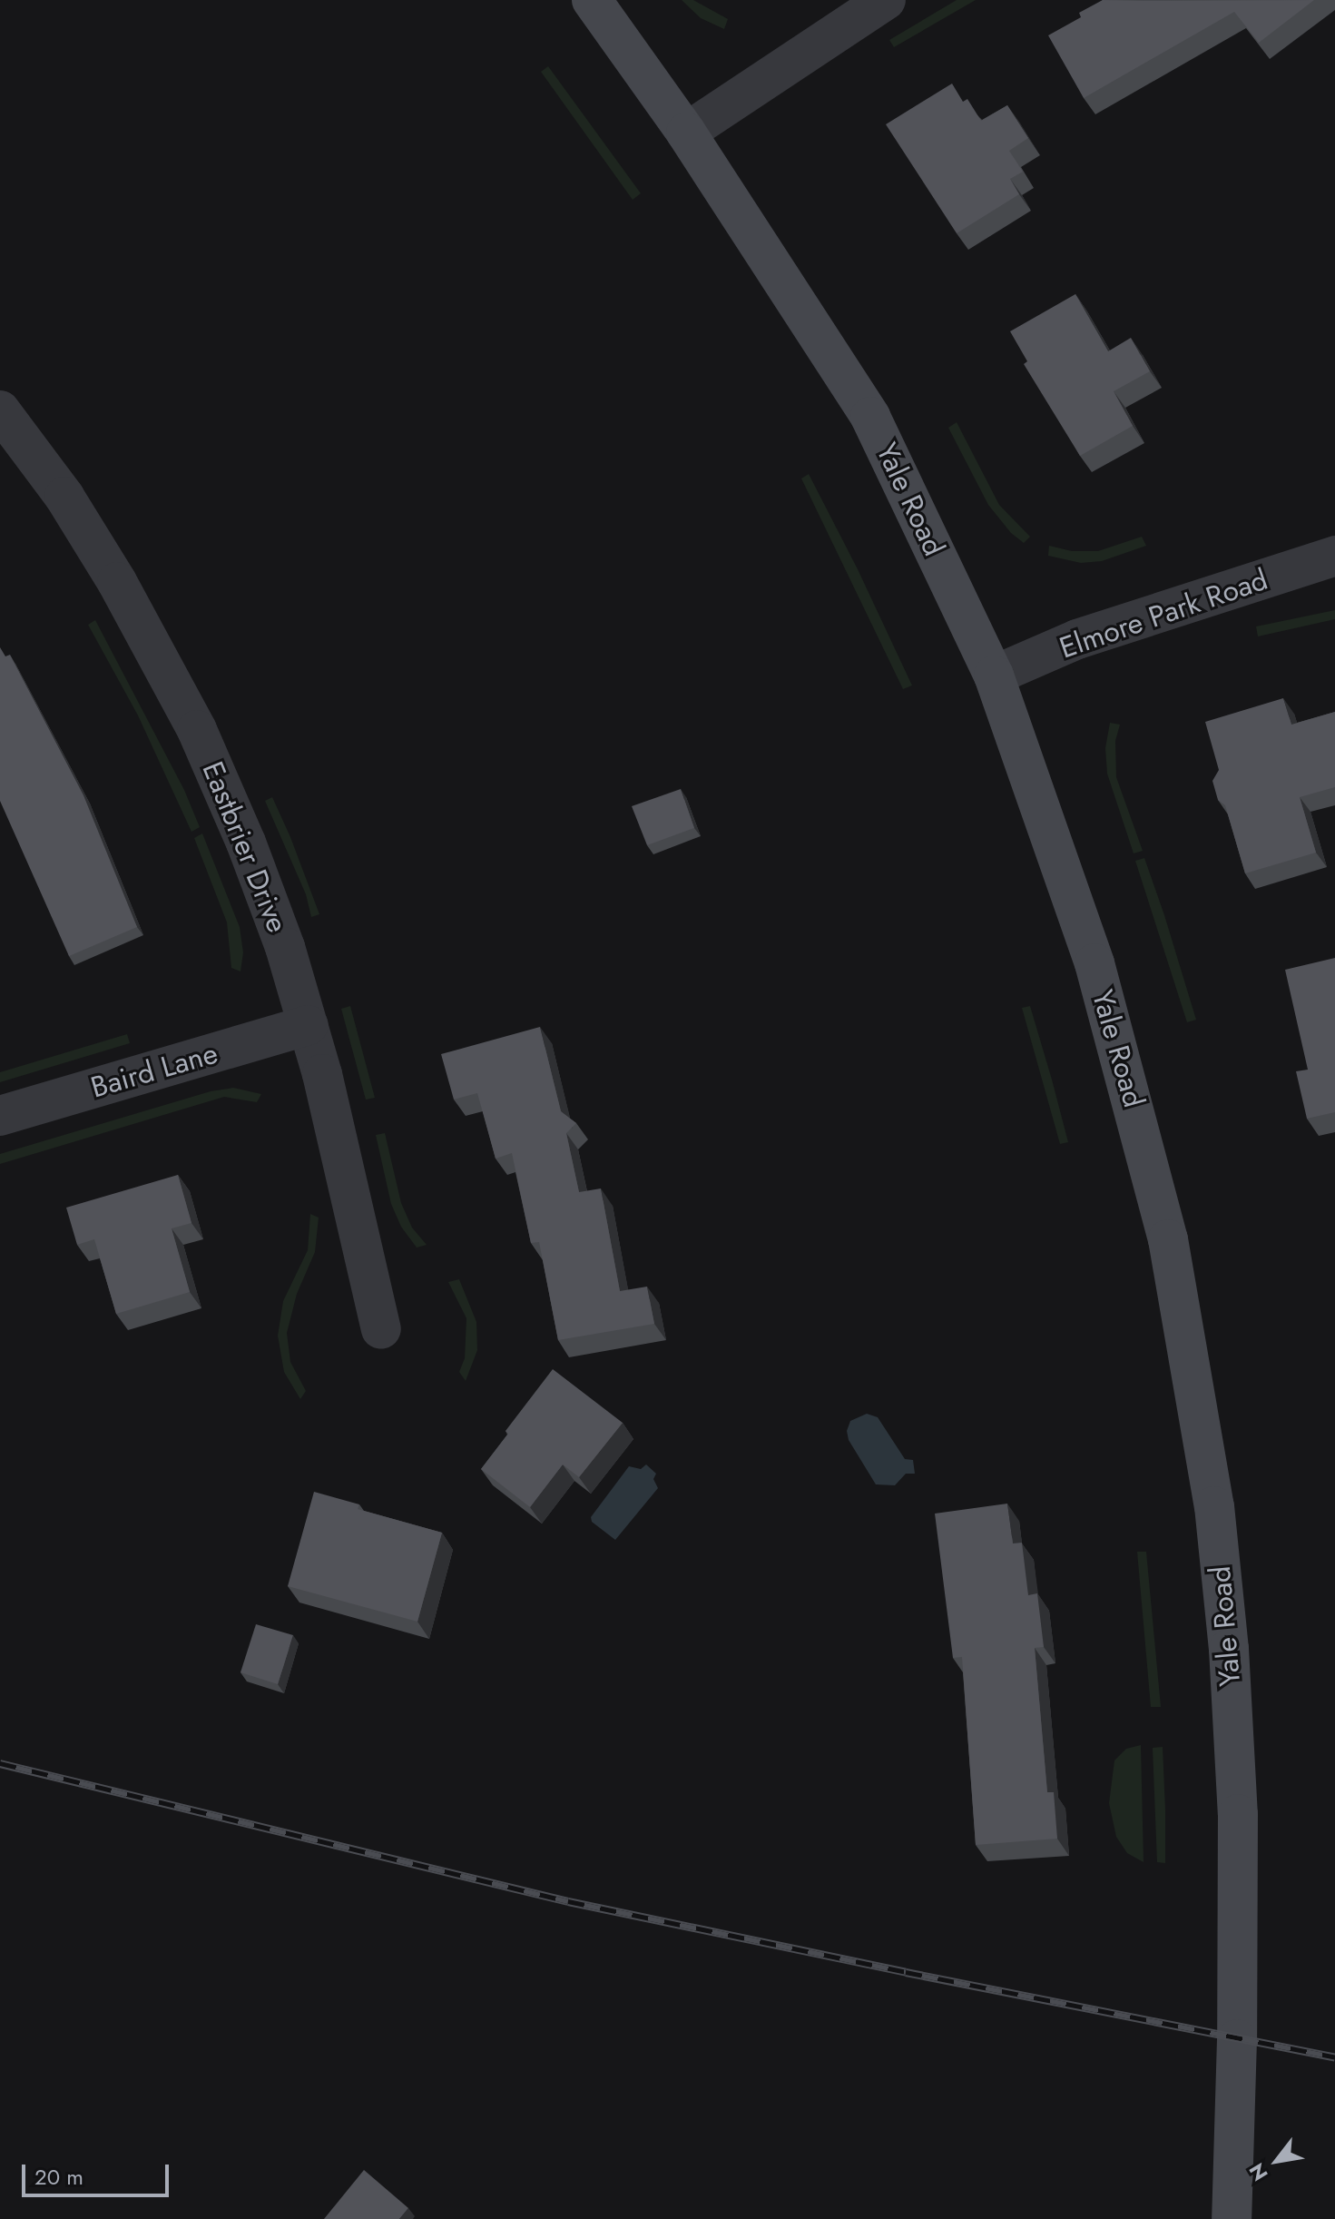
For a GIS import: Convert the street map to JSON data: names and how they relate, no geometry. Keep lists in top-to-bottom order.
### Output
{
  "streets": {
    "main road": ["Yale Road"],
    "street": ["Elmore Park Road", "Eastbrier Drive", "Baird Lane"]
  },
  "crossings": [
    ["Yale Road", "Elmore Park Road"],
    ["Eastbrier Drive", "Baird Lane"]
  ],
  "scale_bar": "20 m",
  "north": "bottom left"
}
